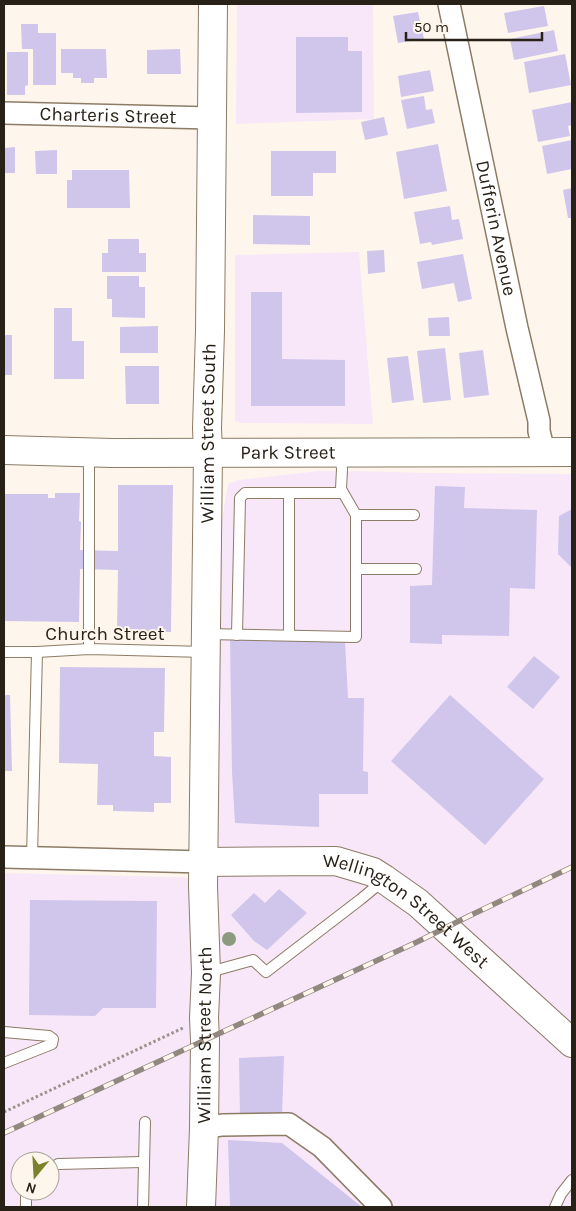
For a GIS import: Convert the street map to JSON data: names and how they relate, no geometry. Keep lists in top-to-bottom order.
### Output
{
  "streets": {
    "street": [
      "Charteris Street",
      "Dufferin Avenue",
      "William Street South",
      "Park Street",
      "Wellington Street West",
      "William Street North"
    ],
    "lane": ["Church Street"]
  },
  "crossings": [
    ["Charteris Street", "William Street South"],
    ["Dufferin Avenue", "Park Street"],
    ["William Street South", "Park Street"],
    ["William Street South", "Church Street"],
    ["William Street South", "Wellington Street West"],
    ["William Street South", "William Street North"],
    ["Wellington Street West", "William Street North"]
  ],
  "scale_bar": "50 m",
  "north": "bottom"
}
